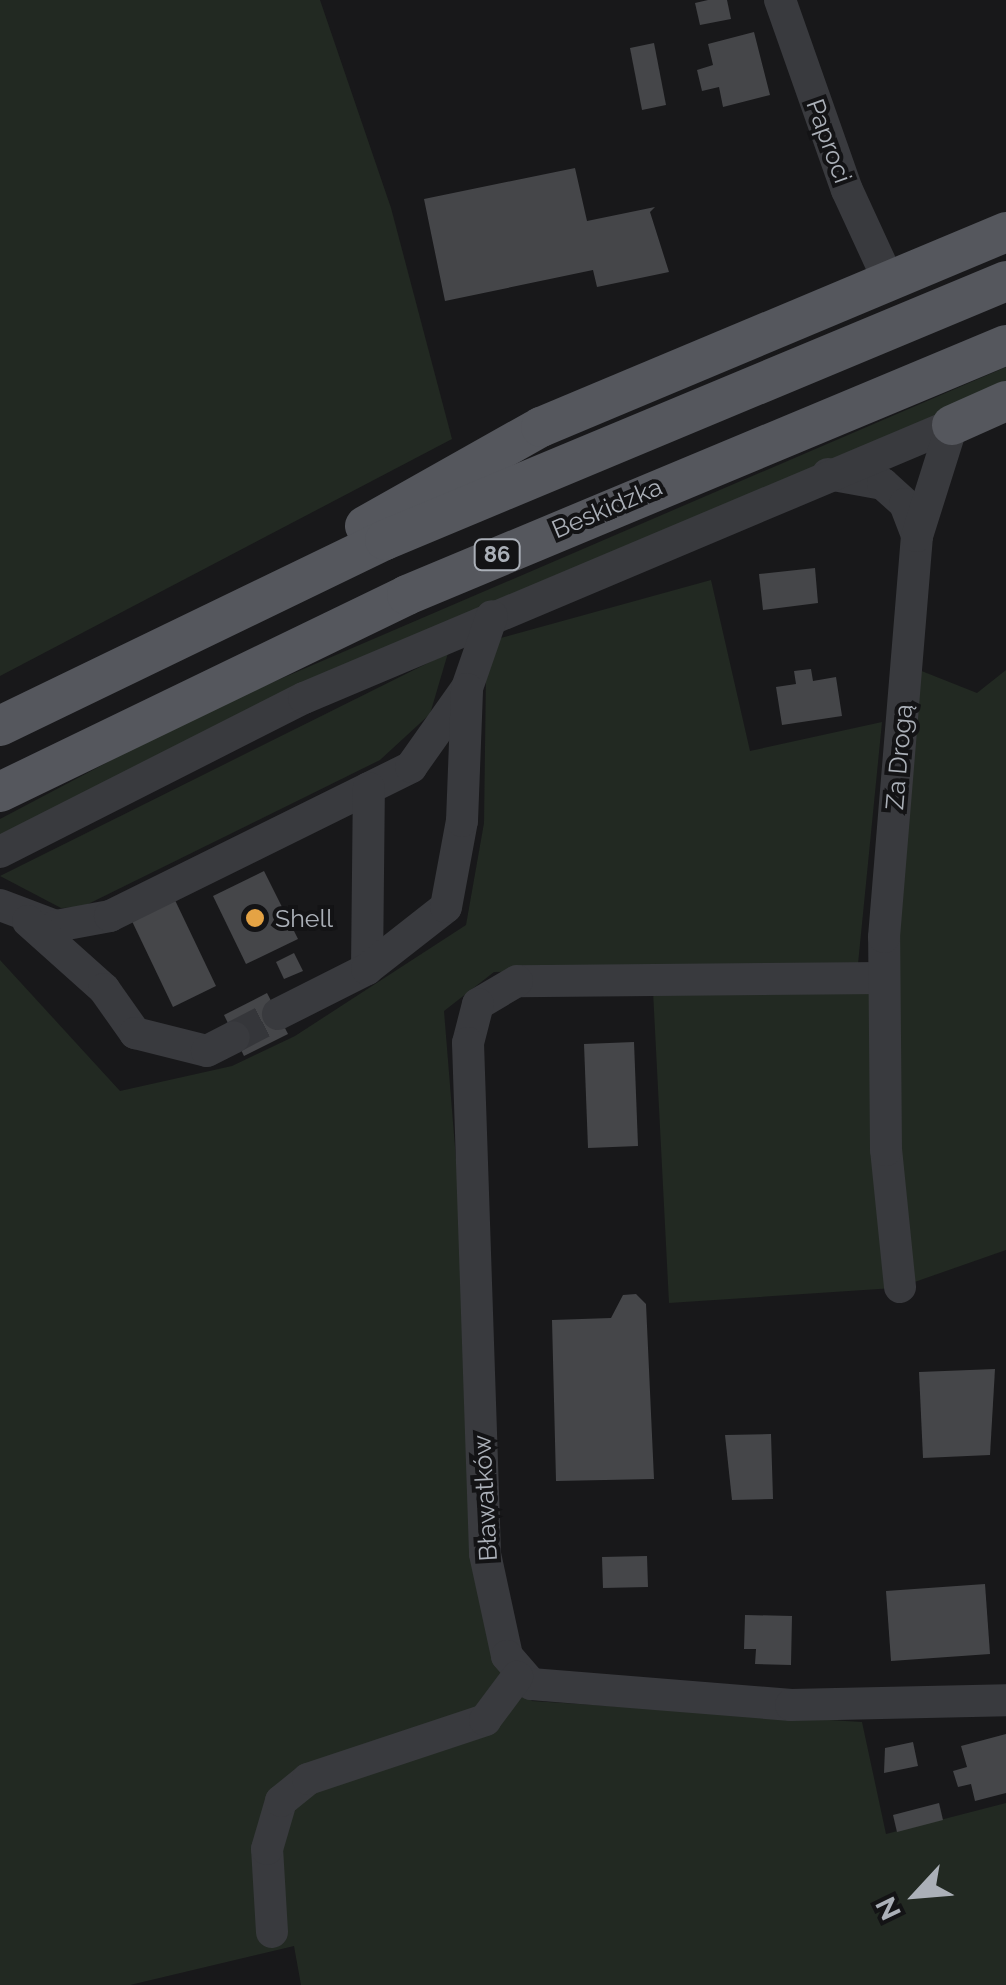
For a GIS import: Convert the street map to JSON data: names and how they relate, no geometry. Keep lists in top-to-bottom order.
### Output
{
  "streets": {
    "main road": ["Beskidzka", "86"],
    "street": ["Paproci", "Za Drogą", "Bławatków"]
  },
  "crossings": [
    ["Za Drogą", "Bławatków"]
  ],
  "places": ["Shell"],
  "north": "bottom left"
}
